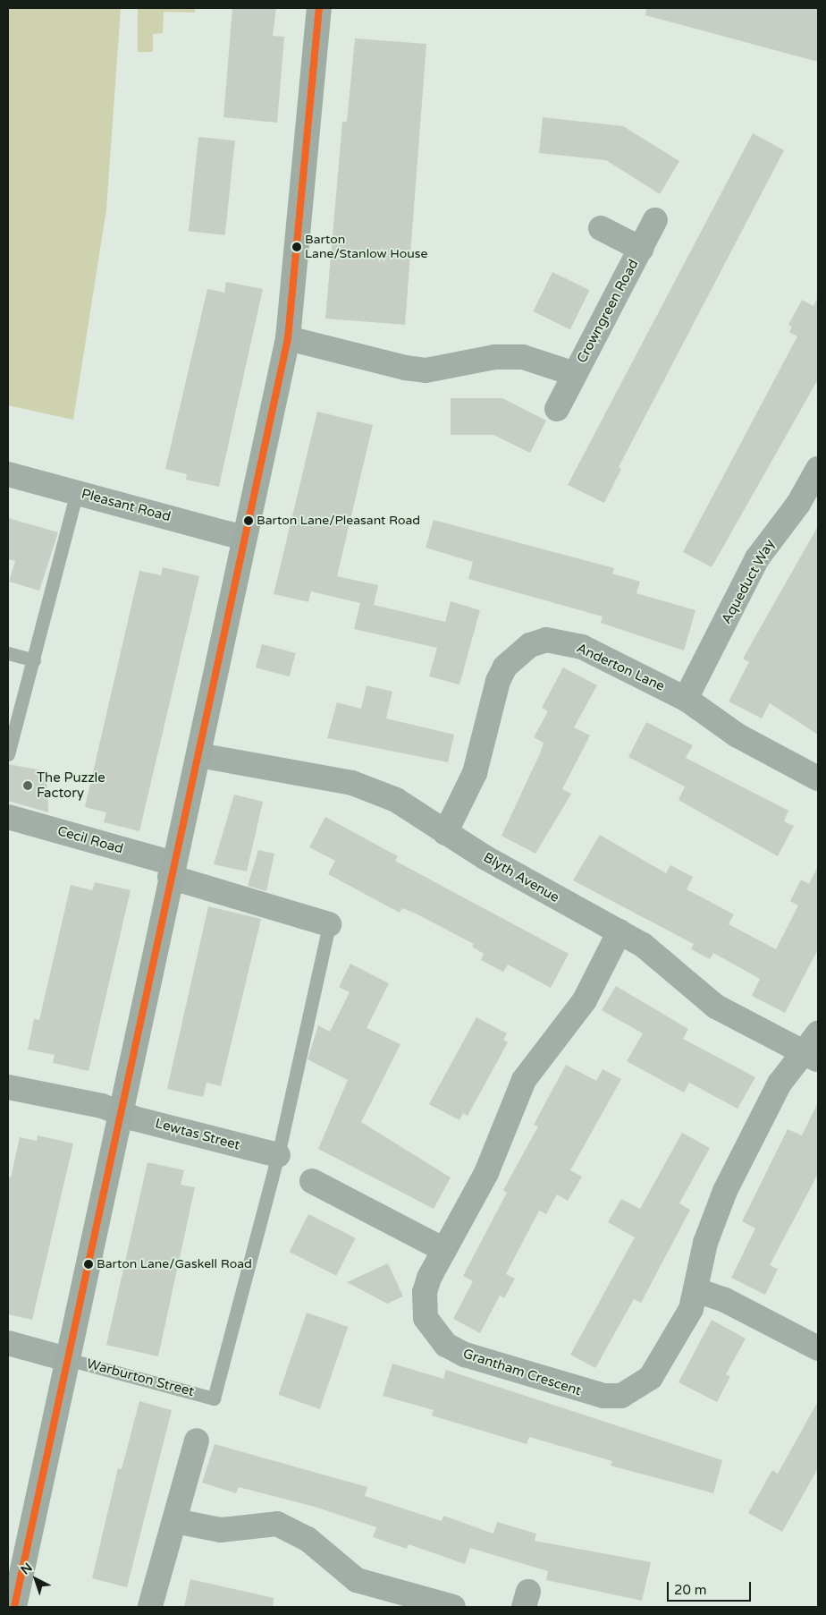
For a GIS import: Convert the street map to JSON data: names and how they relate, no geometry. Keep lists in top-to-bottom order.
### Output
{
  "streets": {
    "street": [
      "Crowngreen Road",
      "Pleasant Road",
      "Aqueduct Way",
      "Anderton Lane",
      "Cecil Road",
      "Blyth Avenue",
      "Lewtas Street",
      "Grantham Crescent"
    ],
    "lane": ["Warburton Street"]
  },
  "crossings": [
    ["Aqueduct Way", "Anderton Lane"],
    ["Anderton Lane", "Blyth Avenue"],
    ["Blyth Avenue", "Grantham Crescent"],
    ["Lewtas Street", "Warburton Street"]
  ],
  "places": [
    "Barton Lane/Stanlow House",
    "Barton Lane/Pleasant Road",
    "The Puzzle Factory",
    "Barton Lane/Gaskell Road"
  ],
  "scale_bar": "20 m",
  "north": "top left"
}
